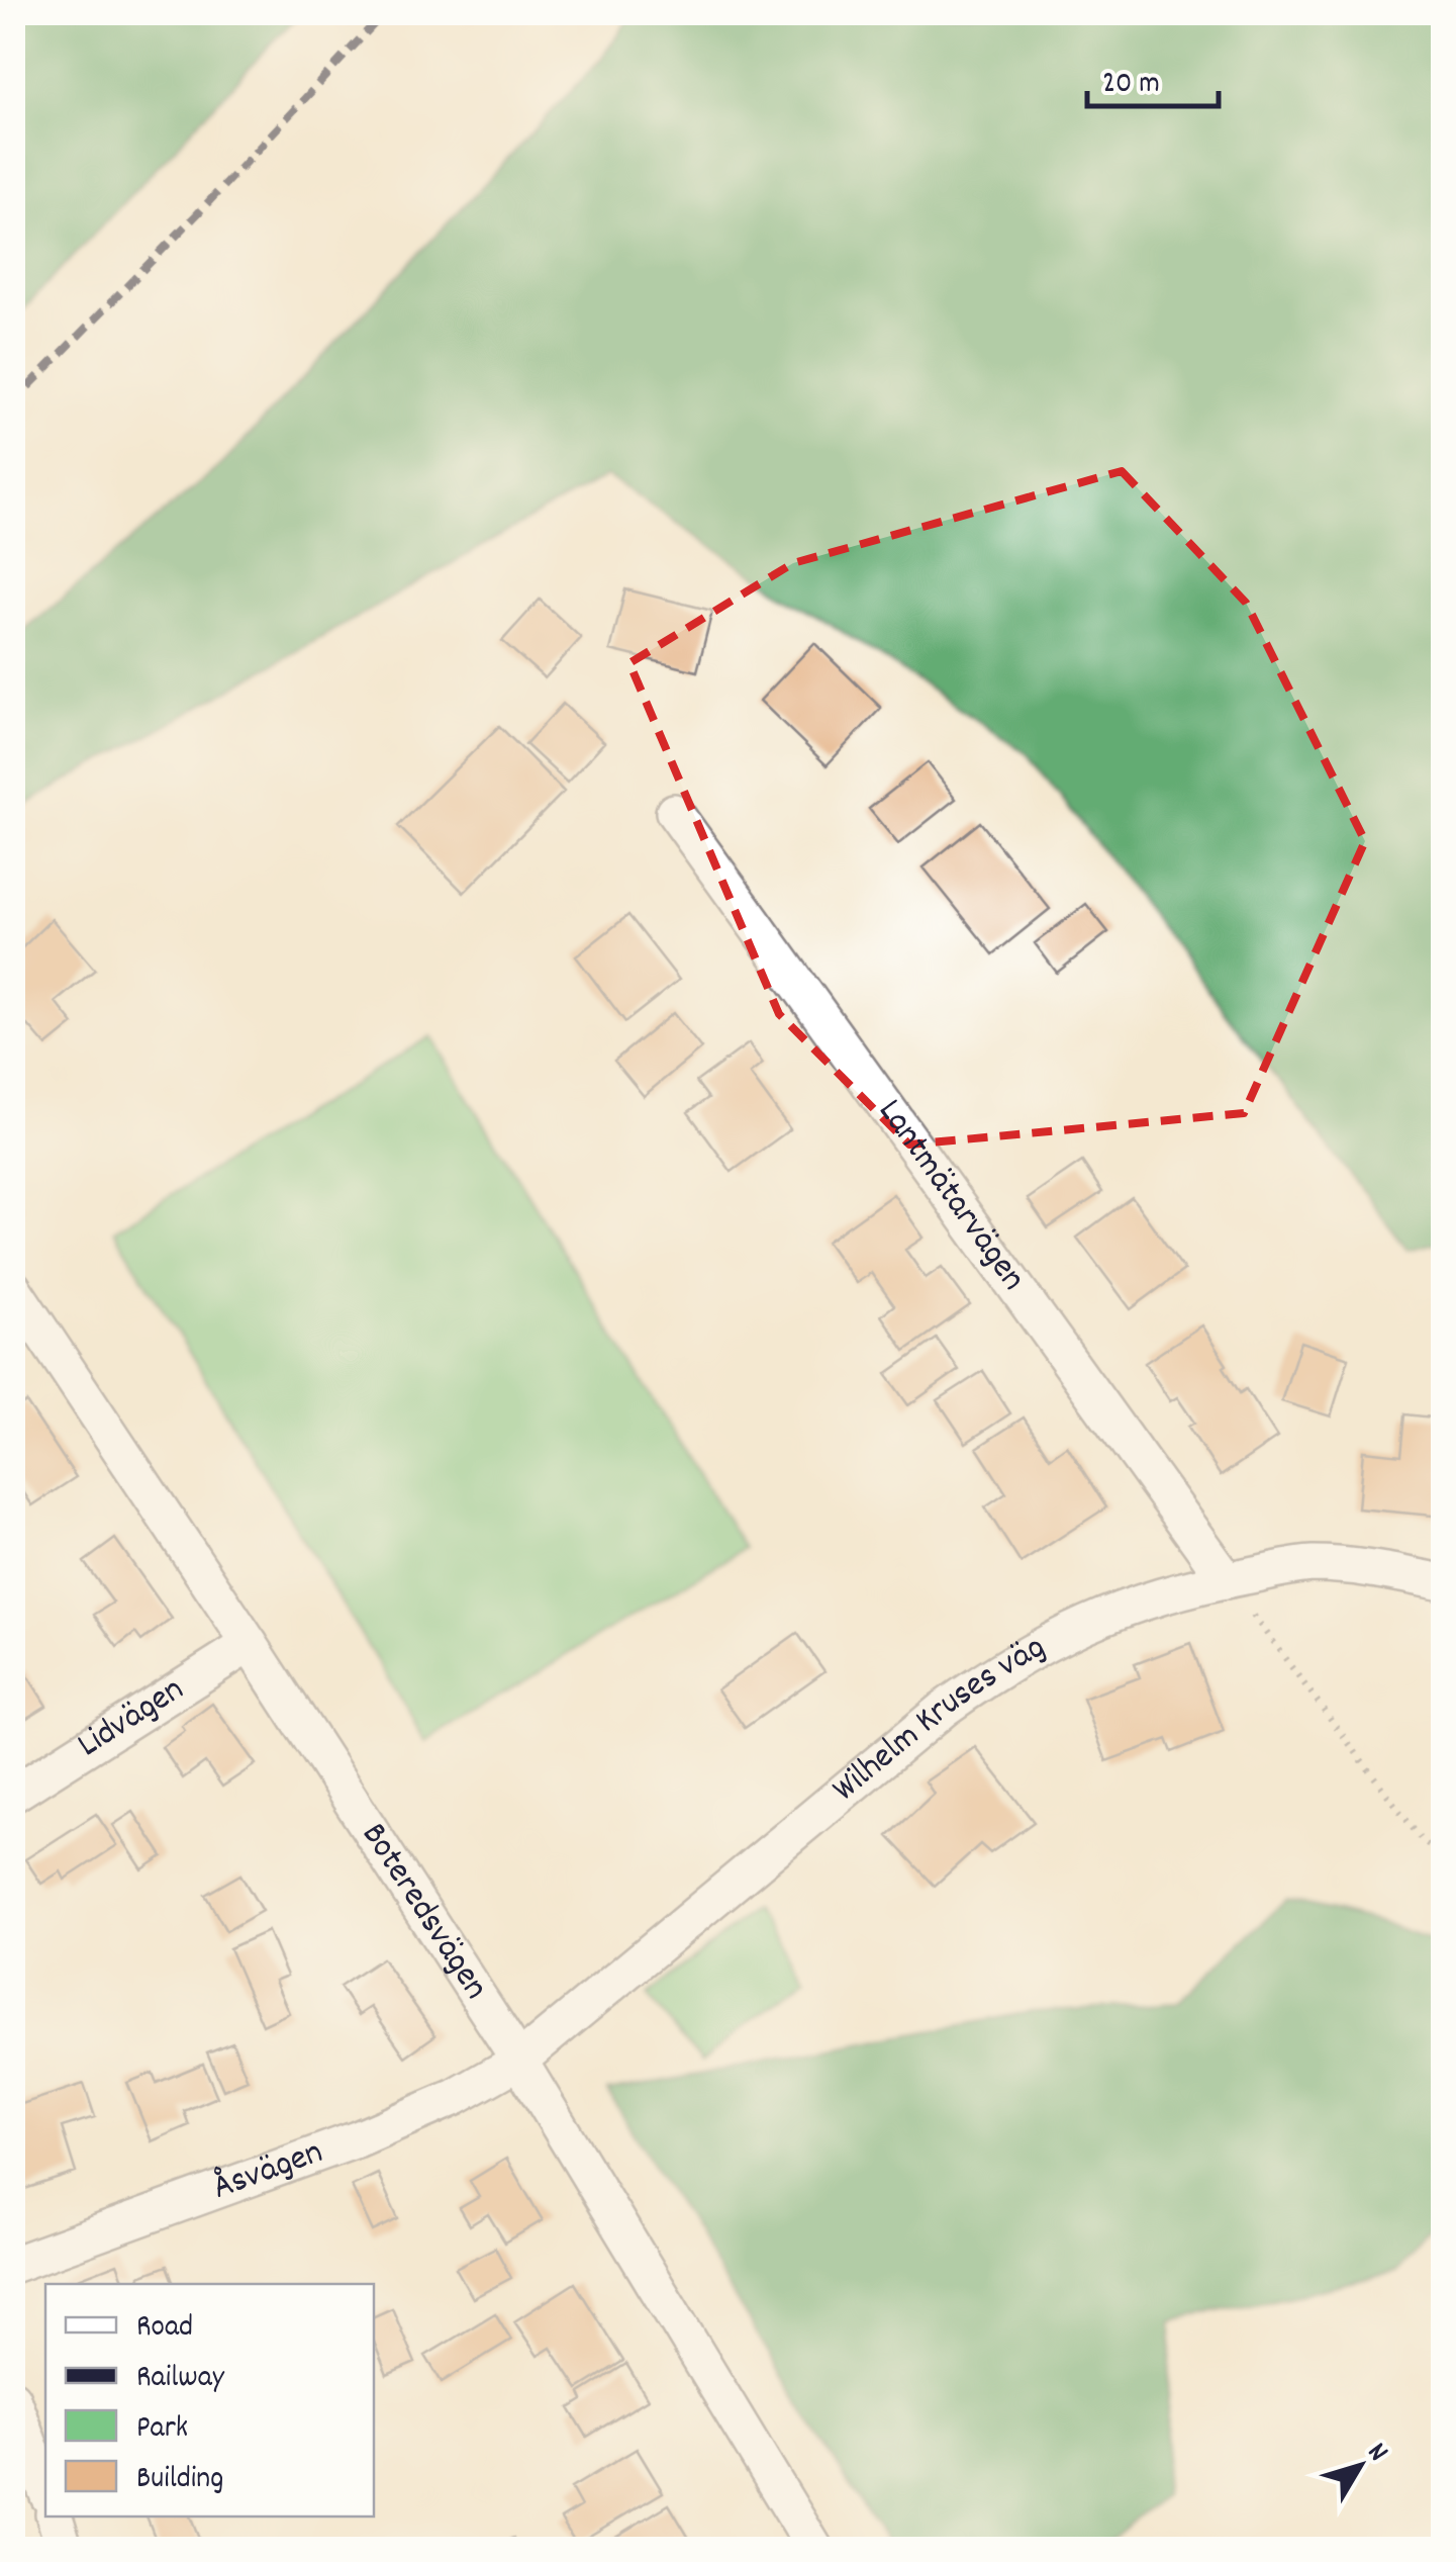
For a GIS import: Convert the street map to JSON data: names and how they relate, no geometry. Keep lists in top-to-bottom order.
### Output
{
  "streets": {
    "street": [
      "Lantmätarvägen",
      "Lidvägen",
      "Wilhelm Kruses väg",
      "Boteredsvägen",
      "Åsvägen"
    ]
  },
  "crossings": [
    ["Lantmätarvägen", "Wilhelm Kruses väg"],
    ["Lidvägen", "Boteredsvägen"],
    ["Wilhelm Kruses väg", "Boteredsvägen"],
    ["Wilhelm Kruses väg", "Åsvägen"],
    ["Boteredsvägen", "Åsvägen"]
  ],
  "legend": [
    "Road",
    "Railway",
    "Park",
    "Building"
  ],
  "scale_bar": "20 m",
  "north": "top right"
}
